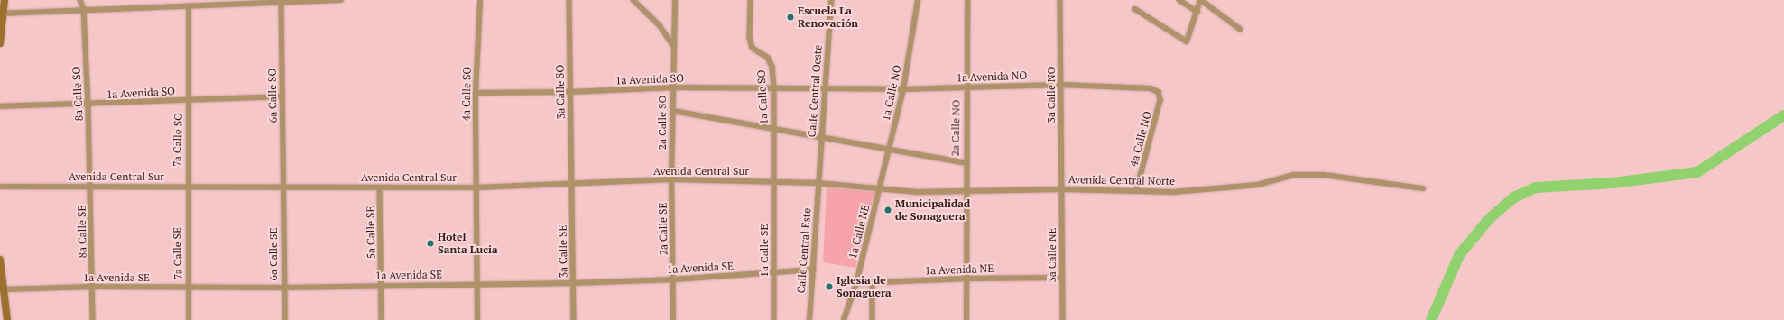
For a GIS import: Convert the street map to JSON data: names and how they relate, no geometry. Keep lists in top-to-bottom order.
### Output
{
  "streets": {
    "street": [
      "1a Avenida NO",
      "1a Avenida SO",
      "Calle Central Oeste",
      "3a Calle SO",
      "1a Calle NO",
      "8a Calle SO",
      "4a Calle SO",
      "3a Calle NO",
      "6a Calle SO",
      "1a Calle SO",
      "2a Calle SO",
      "2a Calle NO",
      "4a Calle NO",
      "7a Calle SO",
      "Avenida Central Sur",
      "Avenida Central Norte",
      "2a Calle SE",
      "8a Calle SE",
      "1a Calle NE",
      "5a Calle SE",
      "1a Calle SE",
      "Calle Central Este",
      "3a Calle SE",
      "7a Calle SE",
      "6a Calle SE",
      "3a Calle NE",
      "1a Avenida SE",
      "1a Avenida NE"
    ]
  },
  "crossings": [
    ["1a Avenida NO", "1a Avenida SO"],
    ["1a Avenida NO", "Calle Central Oeste"],
    ["1a Avenida NO", "1a Calle NO"],
    ["1a Avenida NO", "3a Calle NO"],
    ["1a Avenida NO", "2a Calle NO"],
    ["1a Avenida NO", "4a Calle NO"],
    ["1a Avenida SO", "Calle Central Oeste"],
    ["1a Avenida SO", "3a Calle SO"],
    ["1a Avenida SO", "8a Calle SO"],
    ["1a Avenida SO", "4a Calle SO"],
    ["1a Avenida SO", "6a Calle SO"],
    ["1a Avenida SO", "1a Calle SO"],
    ["1a Avenida SO", "2a Calle SO"],
    ["1a Avenida SO", "7a Calle SO"],
    ["Calle Central Oeste", "Avenida Central Sur"],
    ["Calle Central Oeste", "Avenida Central Norte"],
    ["Calle Central Oeste", "Calle Central Este"],
    ["3a Calle SO", "Avenida Central Sur"],
    ["3a Calle SO", "3a Calle SE"],
    ["1a Calle NO", "Avenida Central Norte"],
    ["1a Calle NO", "1a Calle NE"],
    ["8a Calle SO", "Avenida Central Sur"],
    ["8a Calle SO", "8a Calle SE"],
    ["4a Calle SO", "Avenida Central Sur"],
    ["4a Calle SO", "1a Avenida SE"],
    ["3a Calle NO", "Avenida Central Norte"],
    ["3a Calle NO", "3a Calle NE"],
    ["6a Calle SO", "Avenida Central Sur"],
    ["6a Calle SO", "6a Calle SE"],
    ["1a Calle SO", "Avenida Central Sur"],
    ["1a Calle SO", "1a Calle SE"],
    ["2a Calle SO", "Avenida Central Sur"],
    ["2a Calle SO", "2a Calle SE"],
    ["2a Calle NO", "Avenida Central Norte"],
    ["2a Calle NO", "1a Avenida NE"],
    ["4a Calle NO", "Avenida Central Norte"],
    ["7a Calle SO", "Avenida Central Sur"],
    ["7a Calle SO", "7a Calle SE"],
    ["Avenida Central Sur", "Avenida Central Norte"],
    ["Avenida Central Sur", "2a Calle SE"],
    ["Avenida Central Sur", "8a Calle SE"],
    ["Avenida Central Sur", "5a Calle SE"],
    ["Avenida Central Sur", "1a Calle SE"],
    ["Avenida Central Sur", "Calle Central Este"],
    ["Avenida Central Sur", "3a Calle SE"],
    ["Avenida Central Sur", "7a Calle SE"],
    ["Avenida Central Sur", "6a Calle SE"],
    ["Avenida Central Norte", "1a Calle NE"],
    ["Avenida Central Norte", "Calle Central Este"],
    ["Avenida Central Norte", "3a Calle NE"],
    ["2a Calle SE", "1a Avenida SE"],
    ["8a Calle SE", "1a Avenida SE"],
    ["1a Calle NE", "1a Avenida NE"],
    ["5a Calle SE", "1a Avenida SE"],
    ["1a Calle SE", "1a Avenida SE"],
    ["Calle Central Este", "1a Avenida SE"],
    ["3a Calle SE", "1a Avenida SE"],
    ["7a Calle SE", "1a Avenida SE"],
    ["6a Calle SE", "1a Avenida SE"],
    ["3a Calle NE", "1a Avenida NE"]
  ],
  "places": [
    "Escuela La Renovación",
    "Municipalidad de Sonaguera",
    "Hotel Santa Lucia",
    "Iglesia de Sonaguera"
  ]
}
